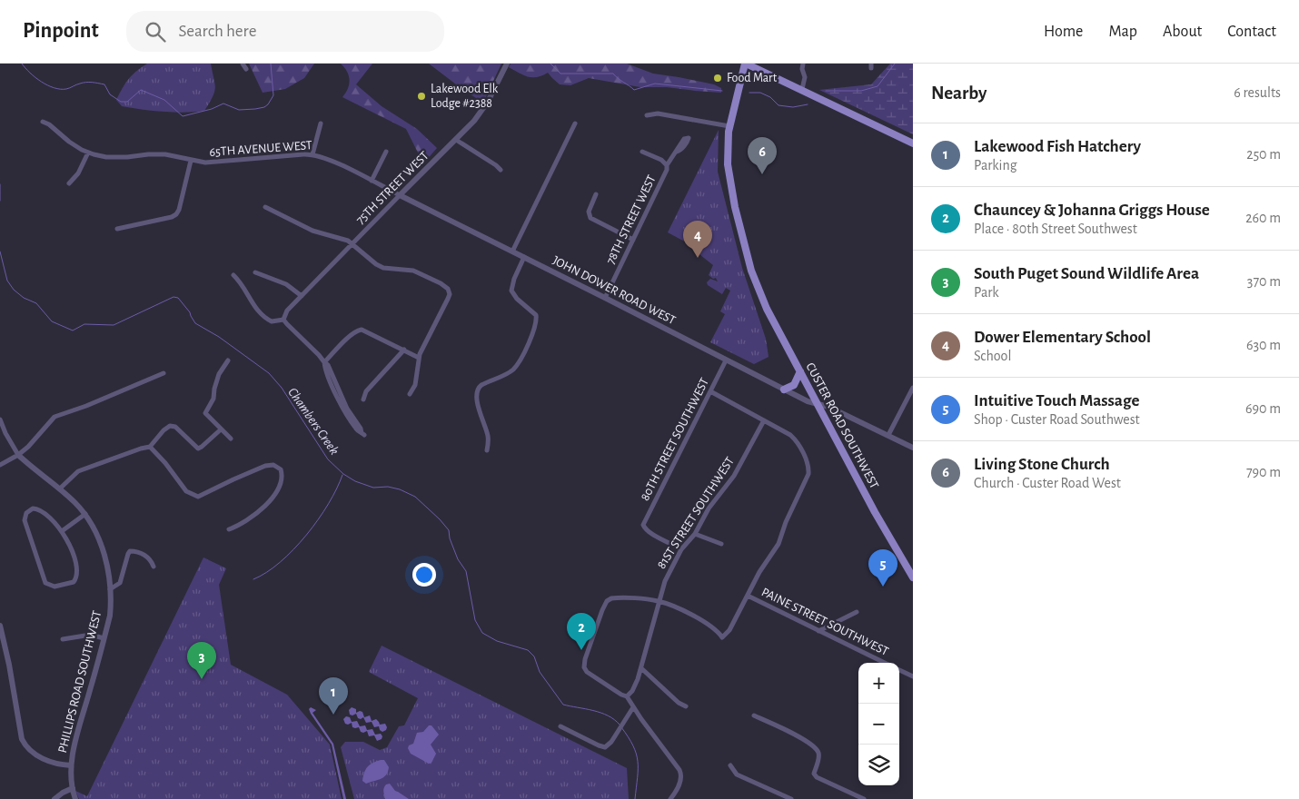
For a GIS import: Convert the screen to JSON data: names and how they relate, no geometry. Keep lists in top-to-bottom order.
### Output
{
  "streets": {
    "main road": ["CUSTER ROAD SOUTHWEST"],
    "street": [
      "65TH AVENUE WEST",
      "75TH STREET WEST",
      "78TH STREET WEST",
      "JOHN DOWER ROAD WEST",
      "80TH STREET SOUTHWEST",
      "81ST STREET SOUTHWEST",
      "PAINE STREET SOUTHWEST",
      "PHILLIPS ROAD SOUTHWEST"
    ]
  },
  "crossings": [
    ["65TH AVENUE WEST", "75TH STREET WEST"],
    ["65TH AVENUE WEST", "JOHN DOWER ROAD WEST"],
    ["75TH STREET WEST", "JOHN DOWER ROAD WEST"],
    ["78TH STREET WEST", "JOHN DOWER ROAD WEST"],
    ["JOHN DOWER ROAD WEST", "CUSTER ROAD SOUTHWEST"],
    ["JOHN DOWER ROAD WEST", "80TH STREET SOUTHWEST"],
    ["80TH STREET SOUTHWEST", "81ST STREET SOUTHWEST"]
  ],
  "water": ["Chambers Creek"],
  "places": ["Food Mart", "Lakewood Elk Lodge #2388"],
  "page": {
    "header": "Pinpoint",
    "search": "Search here",
    "nav": [
      "Home",
      "Map",
      "About",
      "Contact"
    ],
    "heading": ["Nearby", "6 results"],
    "list": [
      {
        "mark": "1",
        "name": "Lakewood Fish Hatchery",
        "note": "Parking",
        "value": "250 m"
      },
      {
        "mark": "2",
        "name": "Chauncey & Johanna Griggs House",
        "note": "Place · 80th Street Southwest",
        "value": "260 m"
      },
      {
        "mark": "3",
        "name": "South Puget Sound Wildlife Area",
        "note": "Park",
        "value": "370 m"
      },
      {
        "mark": "4",
        "name": "Dower Elementary School",
        "note": "School",
        "value": "630 m"
      },
      {
        "mark": "5",
        "name": "Intuitive Touch Massage",
        "note": "Shop · Custer Road Southwest",
        "value": "690 m"
      },
      {
        "mark": "6",
        "name": "Living Stone Church",
        "note": "Church · Custer Road West",
        "value": "790 m"
      }
    ],
    "pins": [
      "6",
      "4",
      "5",
      "2",
      "3",
      "1"
    ],
    "map_buttons": ["+", "−"]
  }
}
